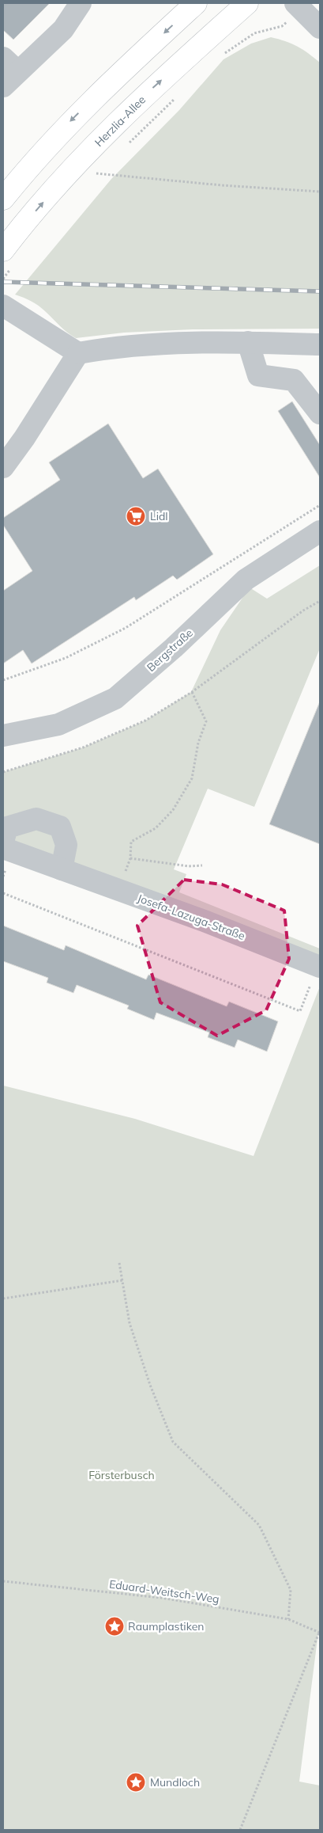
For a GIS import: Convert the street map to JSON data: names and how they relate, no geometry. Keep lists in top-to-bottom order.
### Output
{
  "streets": {
    "main road": ["Herzlia-Allee"],
    "street": ["Bergstraße", "Josefa-Lazuga-Straße"],
    "path": ["Eduard-Weitsch-Weg"]
  },
  "parks": ["Försterbusch"],
  "places": {
    "supermarket": ["Lidl"],
    "place": ["Raumplastiken", "Mundloch"]
  }
}
